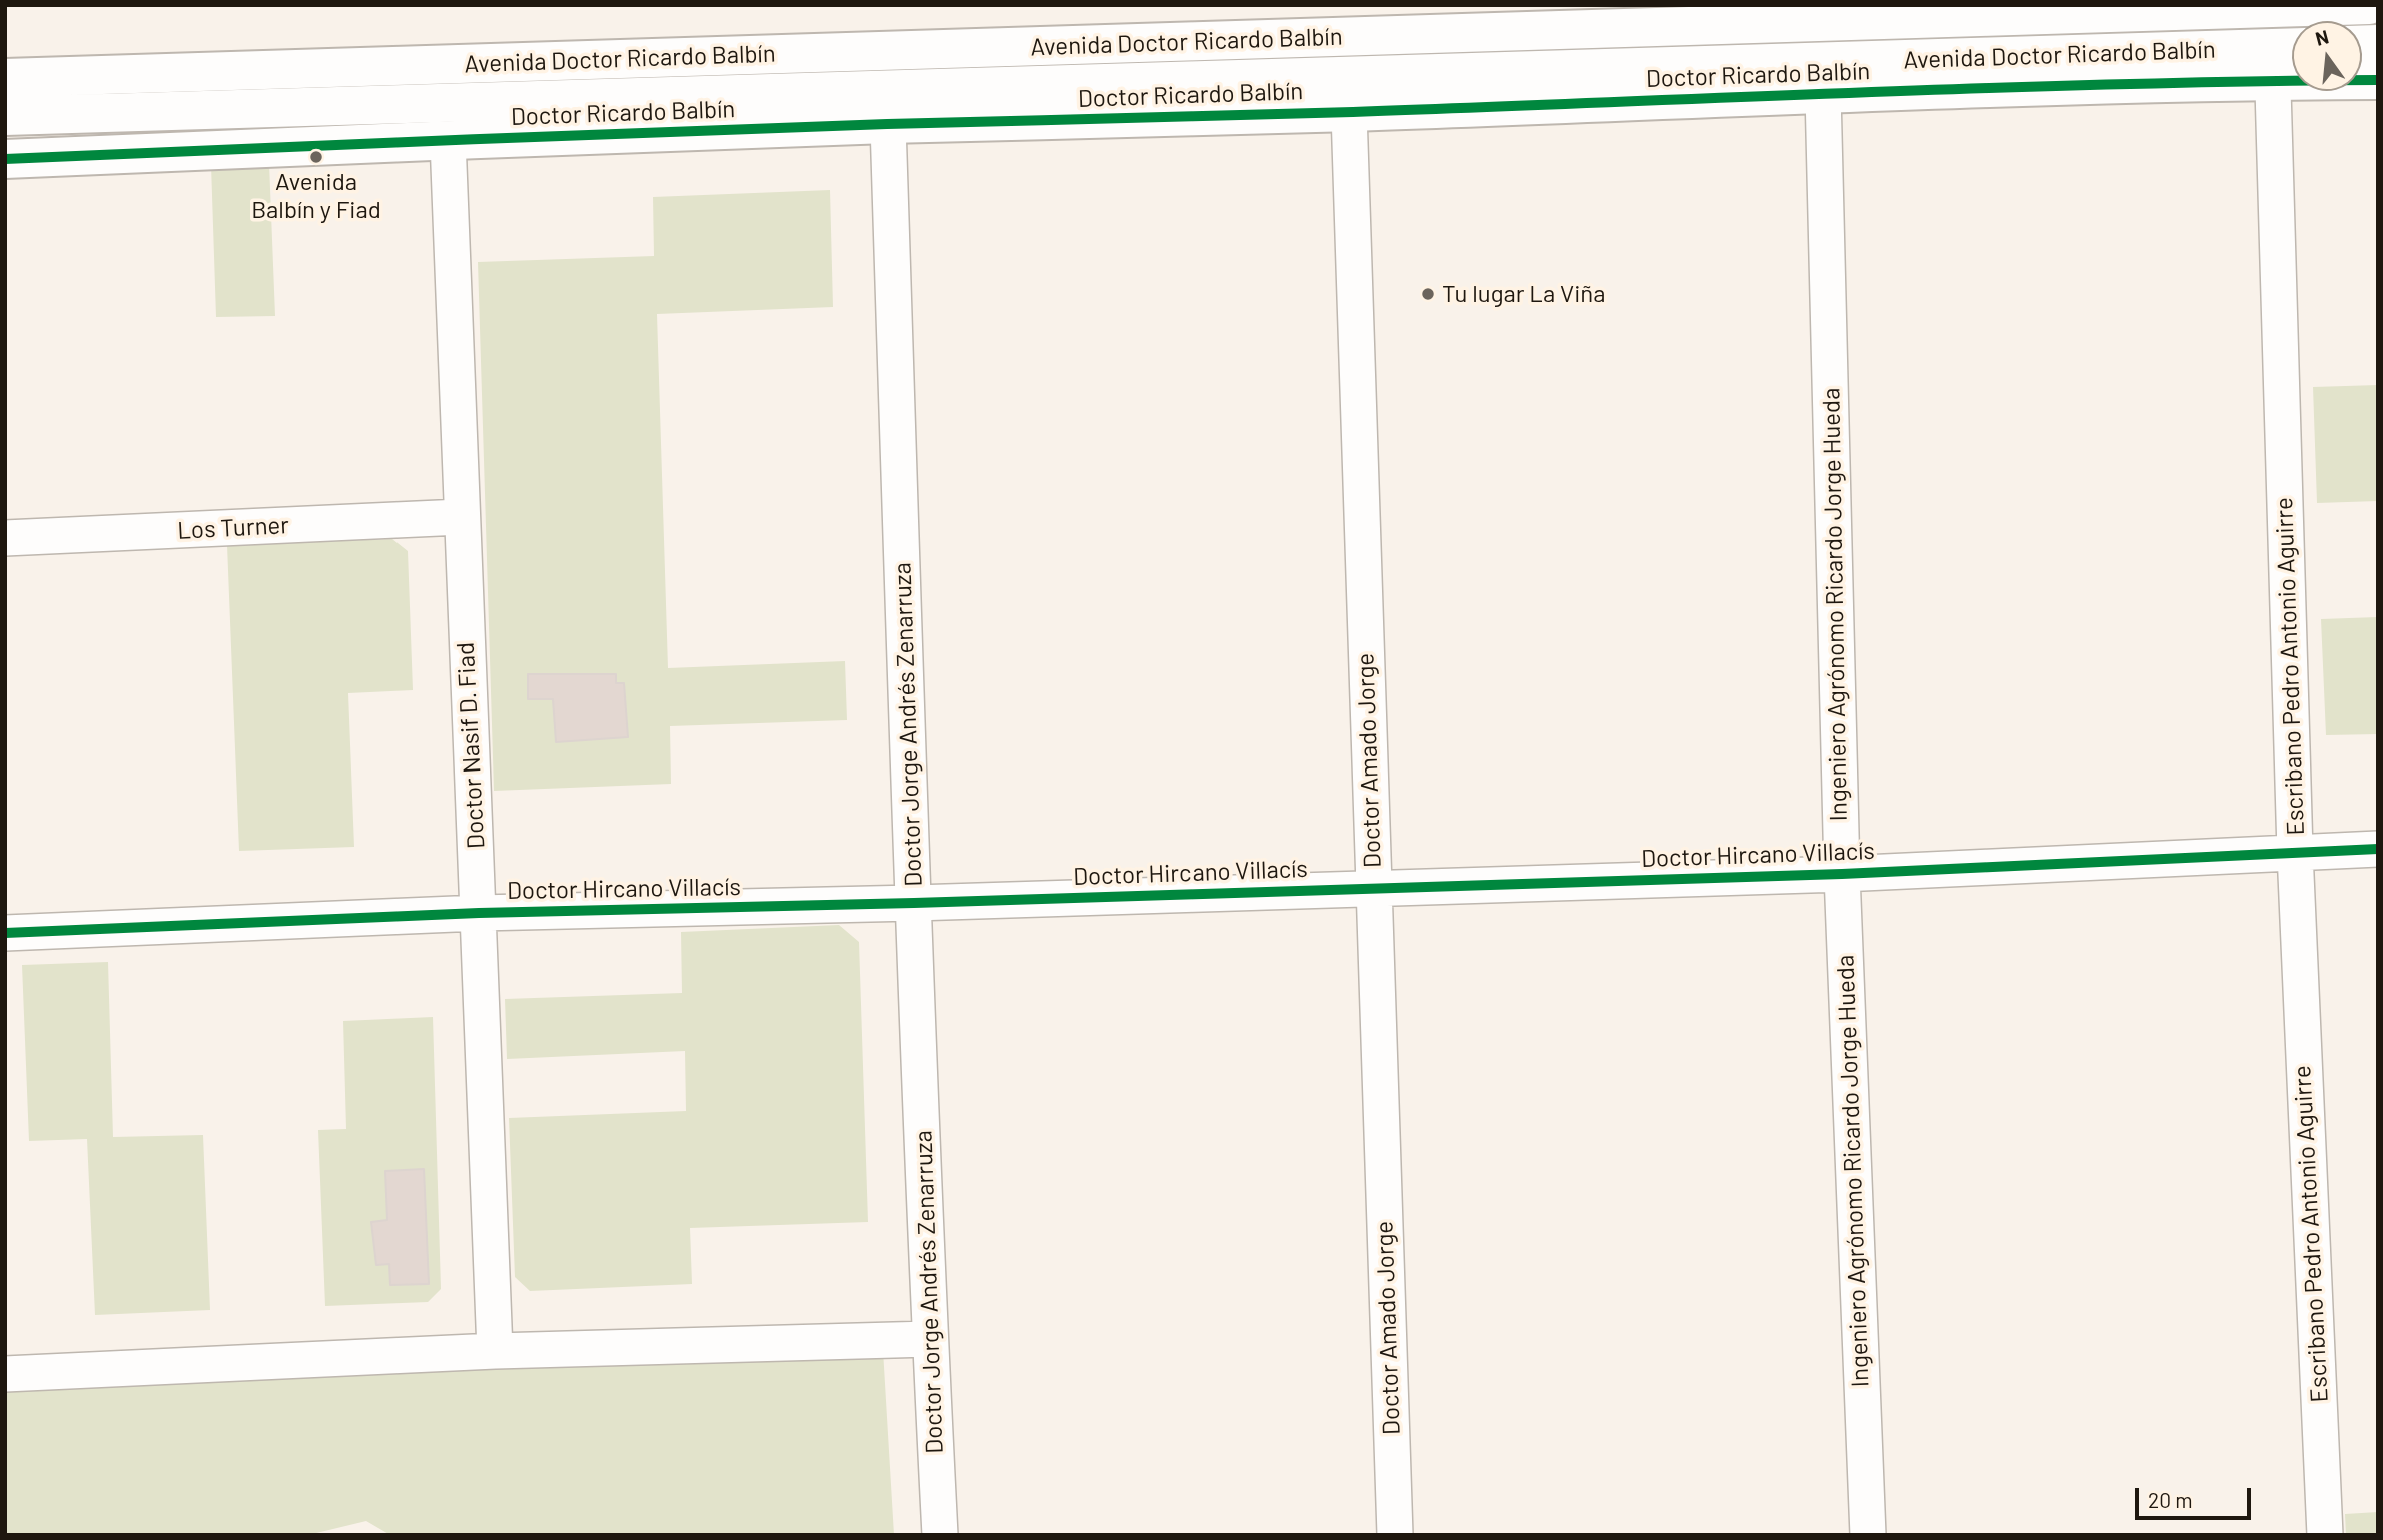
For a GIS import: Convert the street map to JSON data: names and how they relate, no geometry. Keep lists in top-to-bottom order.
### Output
{
  "streets": {
    "main road": ["Avenida Doctor Ricardo Balbín", "Doctor Ricardo Balbín"],
    "street": [
      "Los Turner",
      "Ingeniero Agrónomo Ricardo Jorge Hueda",
      "Escribano Pedro Antonio Aguirre",
      "Doctor Jorge Andrés Zenarruza",
      "Doctor Nasif D. Fiad",
      "Doctor Amado Jorge",
      "Doctor Hircano Villacís"
    ]
  },
  "crossings": [
    ["Avenida Doctor Ricardo Balbín", "Doctor Ricardo Balbín"],
    ["Avenida Doctor Ricardo Balbín", "Escribano Pedro Antonio Aguirre"],
    ["Doctor Ricardo Balbín", "Ingeniero Agrónomo Ricardo Jorge Hueda"],
    ["Doctor Ricardo Balbín", "Escribano Pedro Antonio Aguirre"],
    ["Doctor Ricardo Balbín", "Doctor Jorge Andrés Zenarruza"],
    ["Doctor Ricardo Balbín", "Doctor Nasif D. Fiad"],
    ["Doctor Ricardo Balbín", "Doctor Amado Jorge"],
    ["Los Turner", "Doctor Nasif D. Fiad"],
    ["Ingeniero Agrónomo Ricardo Jorge Hueda", "Doctor Hircano Villacís"],
    ["Escribano Pedro Antonio Aguirre", "Doctor Hircano Villacís"],
    ["Doctor Jorge Andrés Zenarruza", "Doctor Hircano Villacís"],
    ["Doctor Nasif D. Fiad", "Doctor Hircano Villacís"],
    ["Doctor Amado Jorge", "Doctor Hircano Villacís"]
  ],
  "places": ["Avenida Balbín y Fiad", "Tu lugar La Viña"],
  "scale_bar": "20 m",
  "north": "top"
}
